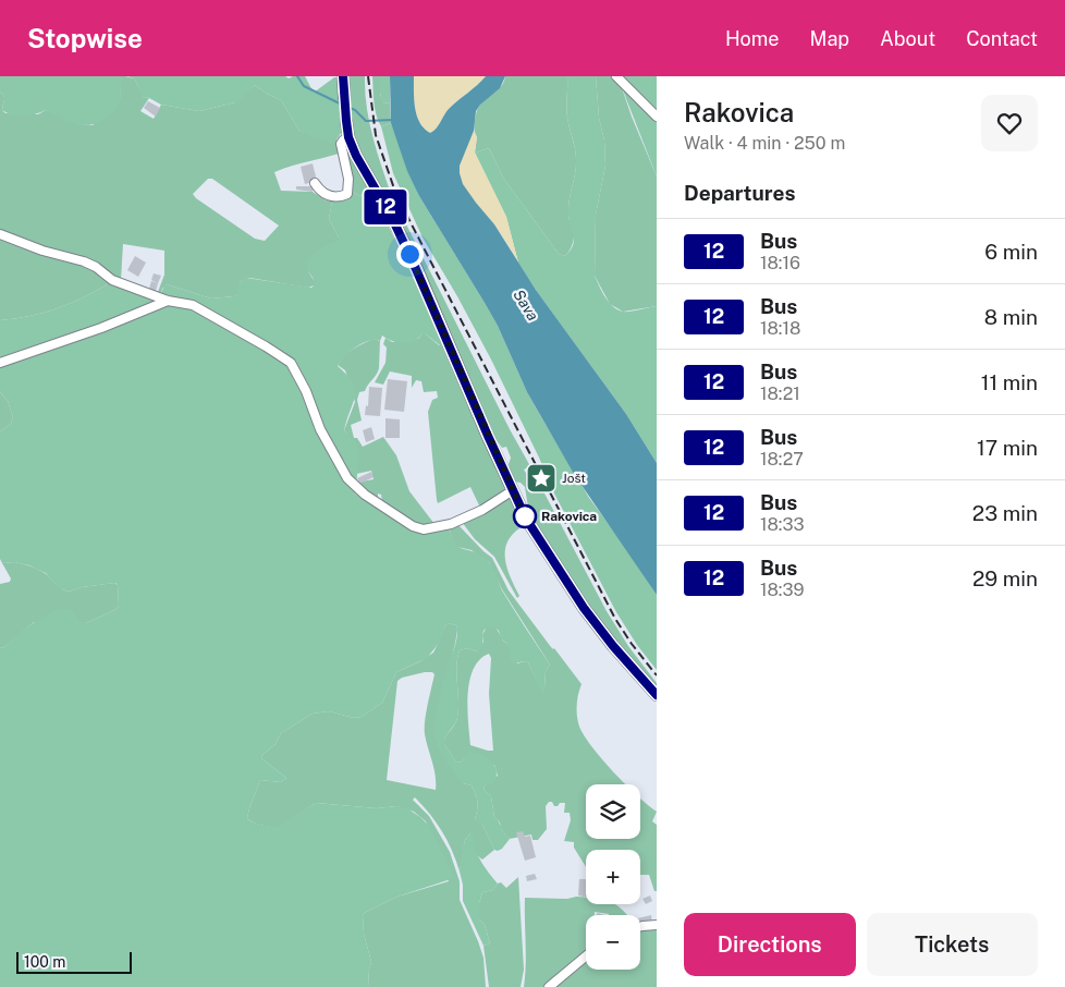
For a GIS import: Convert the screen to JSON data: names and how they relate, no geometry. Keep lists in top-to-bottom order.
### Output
{
  "water": ["Sava"],
  "places": {
    "place": ["Jošt"],
    "other": ["Rakovica"]
  },
  "lines": ["bus line 12"],
  "scale_bar": "100 m",
  "page": {
    "header": "Stopwise",
    "nav": [
      "Home",
      "Map",
      "About",
      "Contact"
    ],
    "on_map": "12",
    "heading": [
      ["Rakovica", "Walk · 4 min · 250 m"],
      "Departures"
    ],
    "list": [
      {
        "mark": "12",
        "name": "Bus",
        "note": "18:16",
        "value": "6 min"
      },
      {
        "mark": "12",
        "name": "Bus",
        "note": "18:18",
        "value": "8 min"
      },
      {
        "mark": "12",
        "name": "Bus",
        "note": "18:21",
        "value": "11 min"
      },
      {
        "mark": "12",
        "name": "Bus",
        "note": "18:27",
        "value": "17 min"
      },
      {
        "mark": "12",
        "name": "Bus",
        "note": "18:33",
        "value": "23 min"
      },
      {
        "mark": "12",
        "name": "Bus",
        "note": "18:39",
        "value": "29 min"
      }
    ],
    "map_buttons": ["+", "−"],
    "buttons": ["Directions", "Tickets"],
    "scale": "100 m"
  }
}
